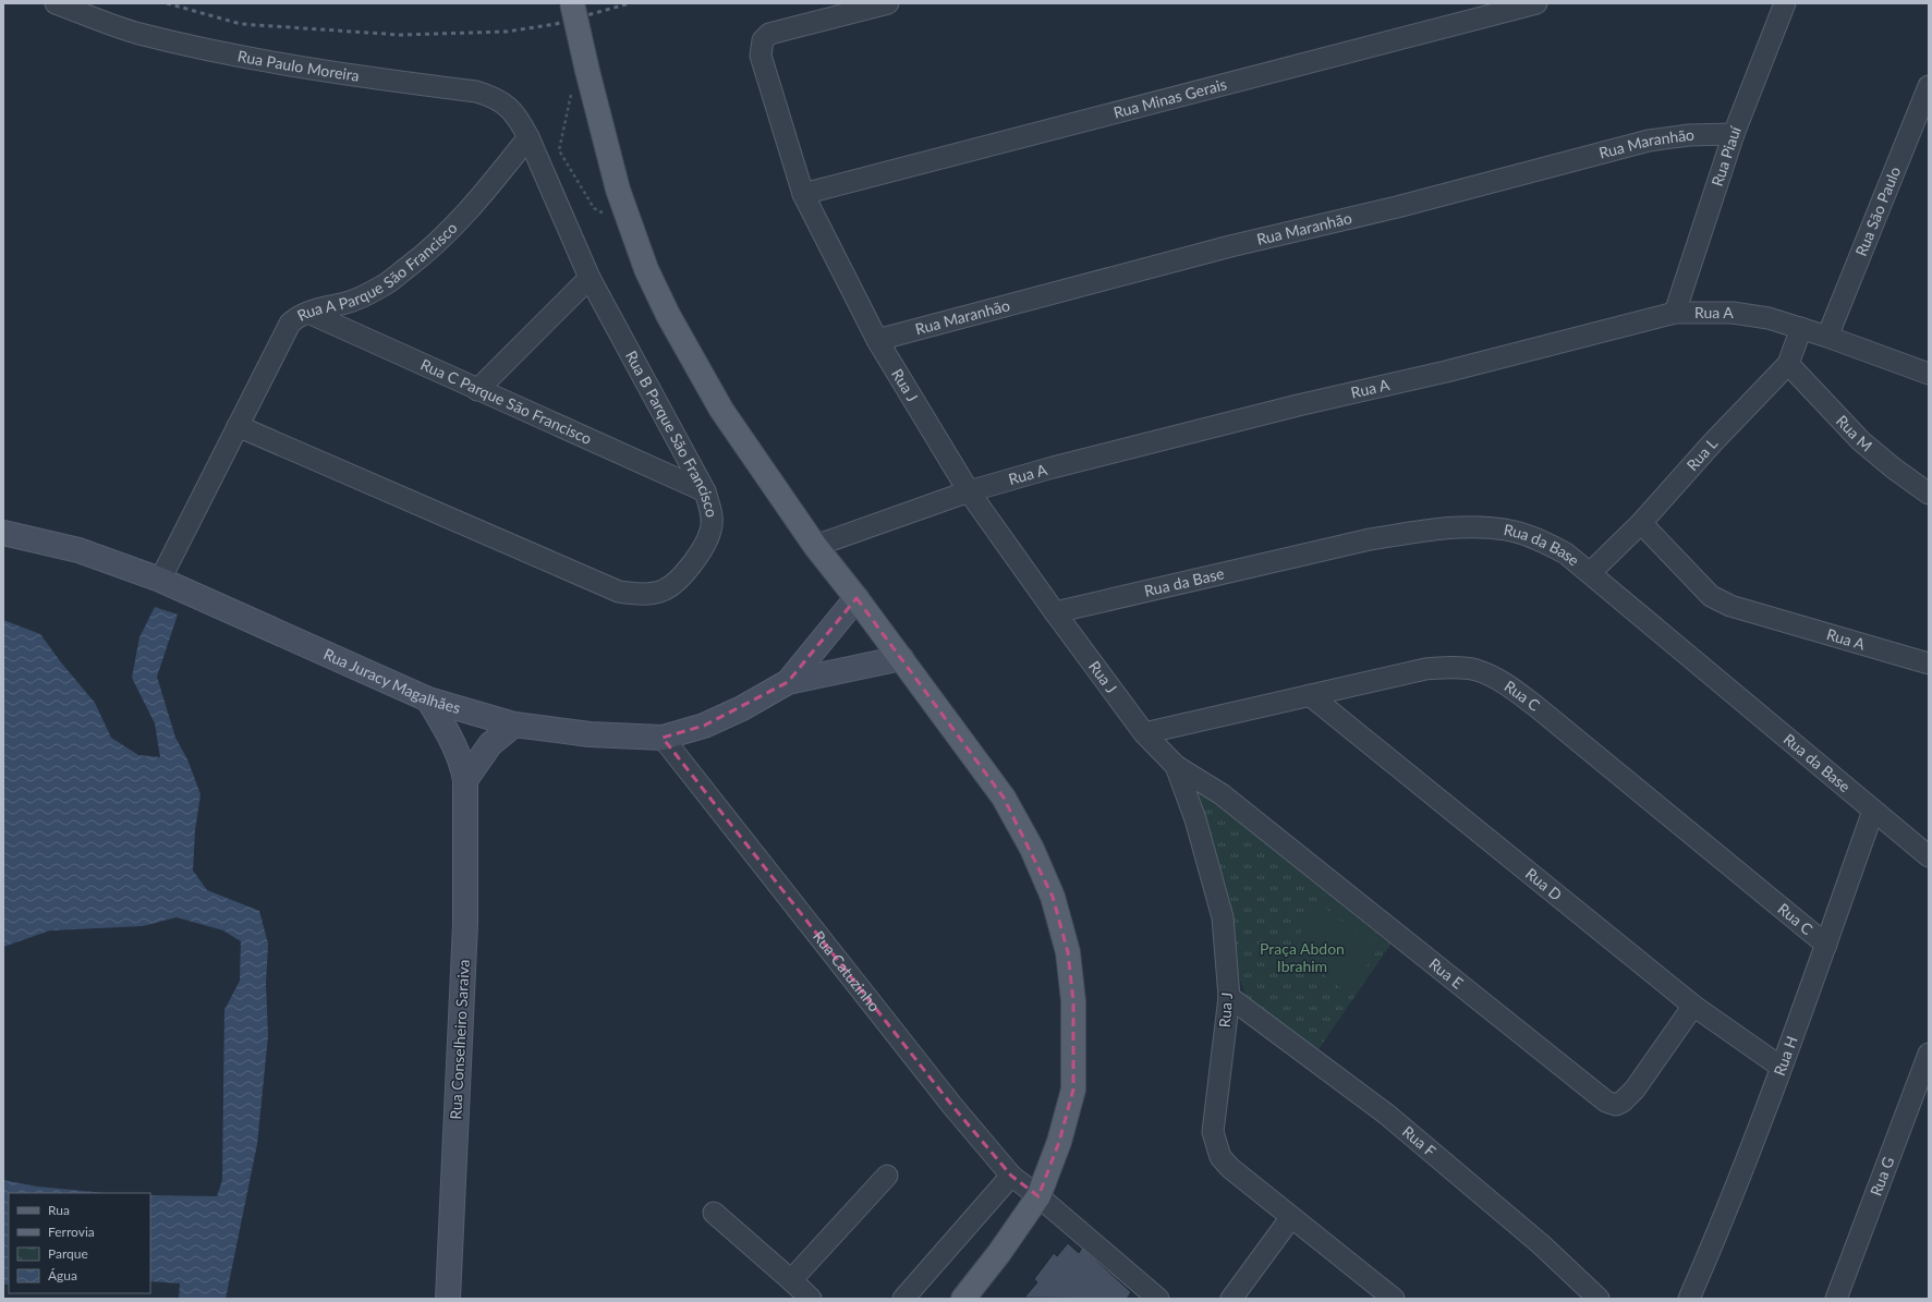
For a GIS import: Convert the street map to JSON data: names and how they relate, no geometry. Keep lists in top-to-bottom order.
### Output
{
  "streets": {
    "street": [
      "Rua Paulo Moreira",
      "Rua Minas Gerais",
      "Rua Maranhão",
      "Rua Piauí",
      "Rua São Paulo",
      "Rua A Parque São Francisco",
      "Rua A",
      "Rua J",
      "Rua C Parque São Francisco",
      "Rua M",
      "Rua B Parque São Francisco",
      "Rua L",
      "Rua da Base",
      "Rua Juracy Magalhães",
      "Rua C",
      "Rua D",
      "Rua Catuzinho",
      "Rua E",
      "Rua Conselheiro Saraiva",
      "Rua H",
      "Rua F",
      "Rua G"
    ]
  },
  "crossings": [
    ["Rua Paulo Moreira", "Rua A Parque São Francisco"],
    ["Rua Paulo Moreira", "Rua B Parque São Francisco"],
    ["Rua Minas Gerais", "Rua J"],
    ["Rua Maranhão", "Rua Piauí"],
    ["Rua Maranhão", "Rua J"],
    ["Rua Piauí", "Rua A"],
    ["Rua São Paulo", "Rua A"],
    ["Rua A Parque São Francisco", "Rua C Parque São Francisco"],
    ["Rua A Parque São Francisco", "Rua B Parque São Francisco"],
    ["Rua A Parque São Francisco", "Rua Juracy Magalhães"],
    ["Rua A", "Rua J"],
    ["Rua A", "Rua L"],
    ["Rua J", "Rua da Base"],
    ["Rua J", "Rua C"],
    ["Rua J", "Rua E"],
    ["Rua J", "Rua F"],
    ["Rua C Parque São Francisco", "Rua B Parque São Francisco"],
    ["Rua M", "Rua L"],
    ["Rua L", "Rua da Base"],
    ["Rua da Base", "Rua H"],
    ["Rua Juracy Magalhães", "Rua Catuzinho"],
    ["Rua Juracy Magalhães", "Rua Conselheiro Saraiva"],
    ["Rua C", "Rua D"],
    ["Rua C", "Rua H"],
    ["Rua D", "Rua E"],
    ["Rua D", "Rua H"]
  ],
  "parks": ["Praça Abdon Ibrahim"],
  "legend": [
    "Rua",
    "Ferrovia",
    "Parque",
    "Água"
  ]
}
